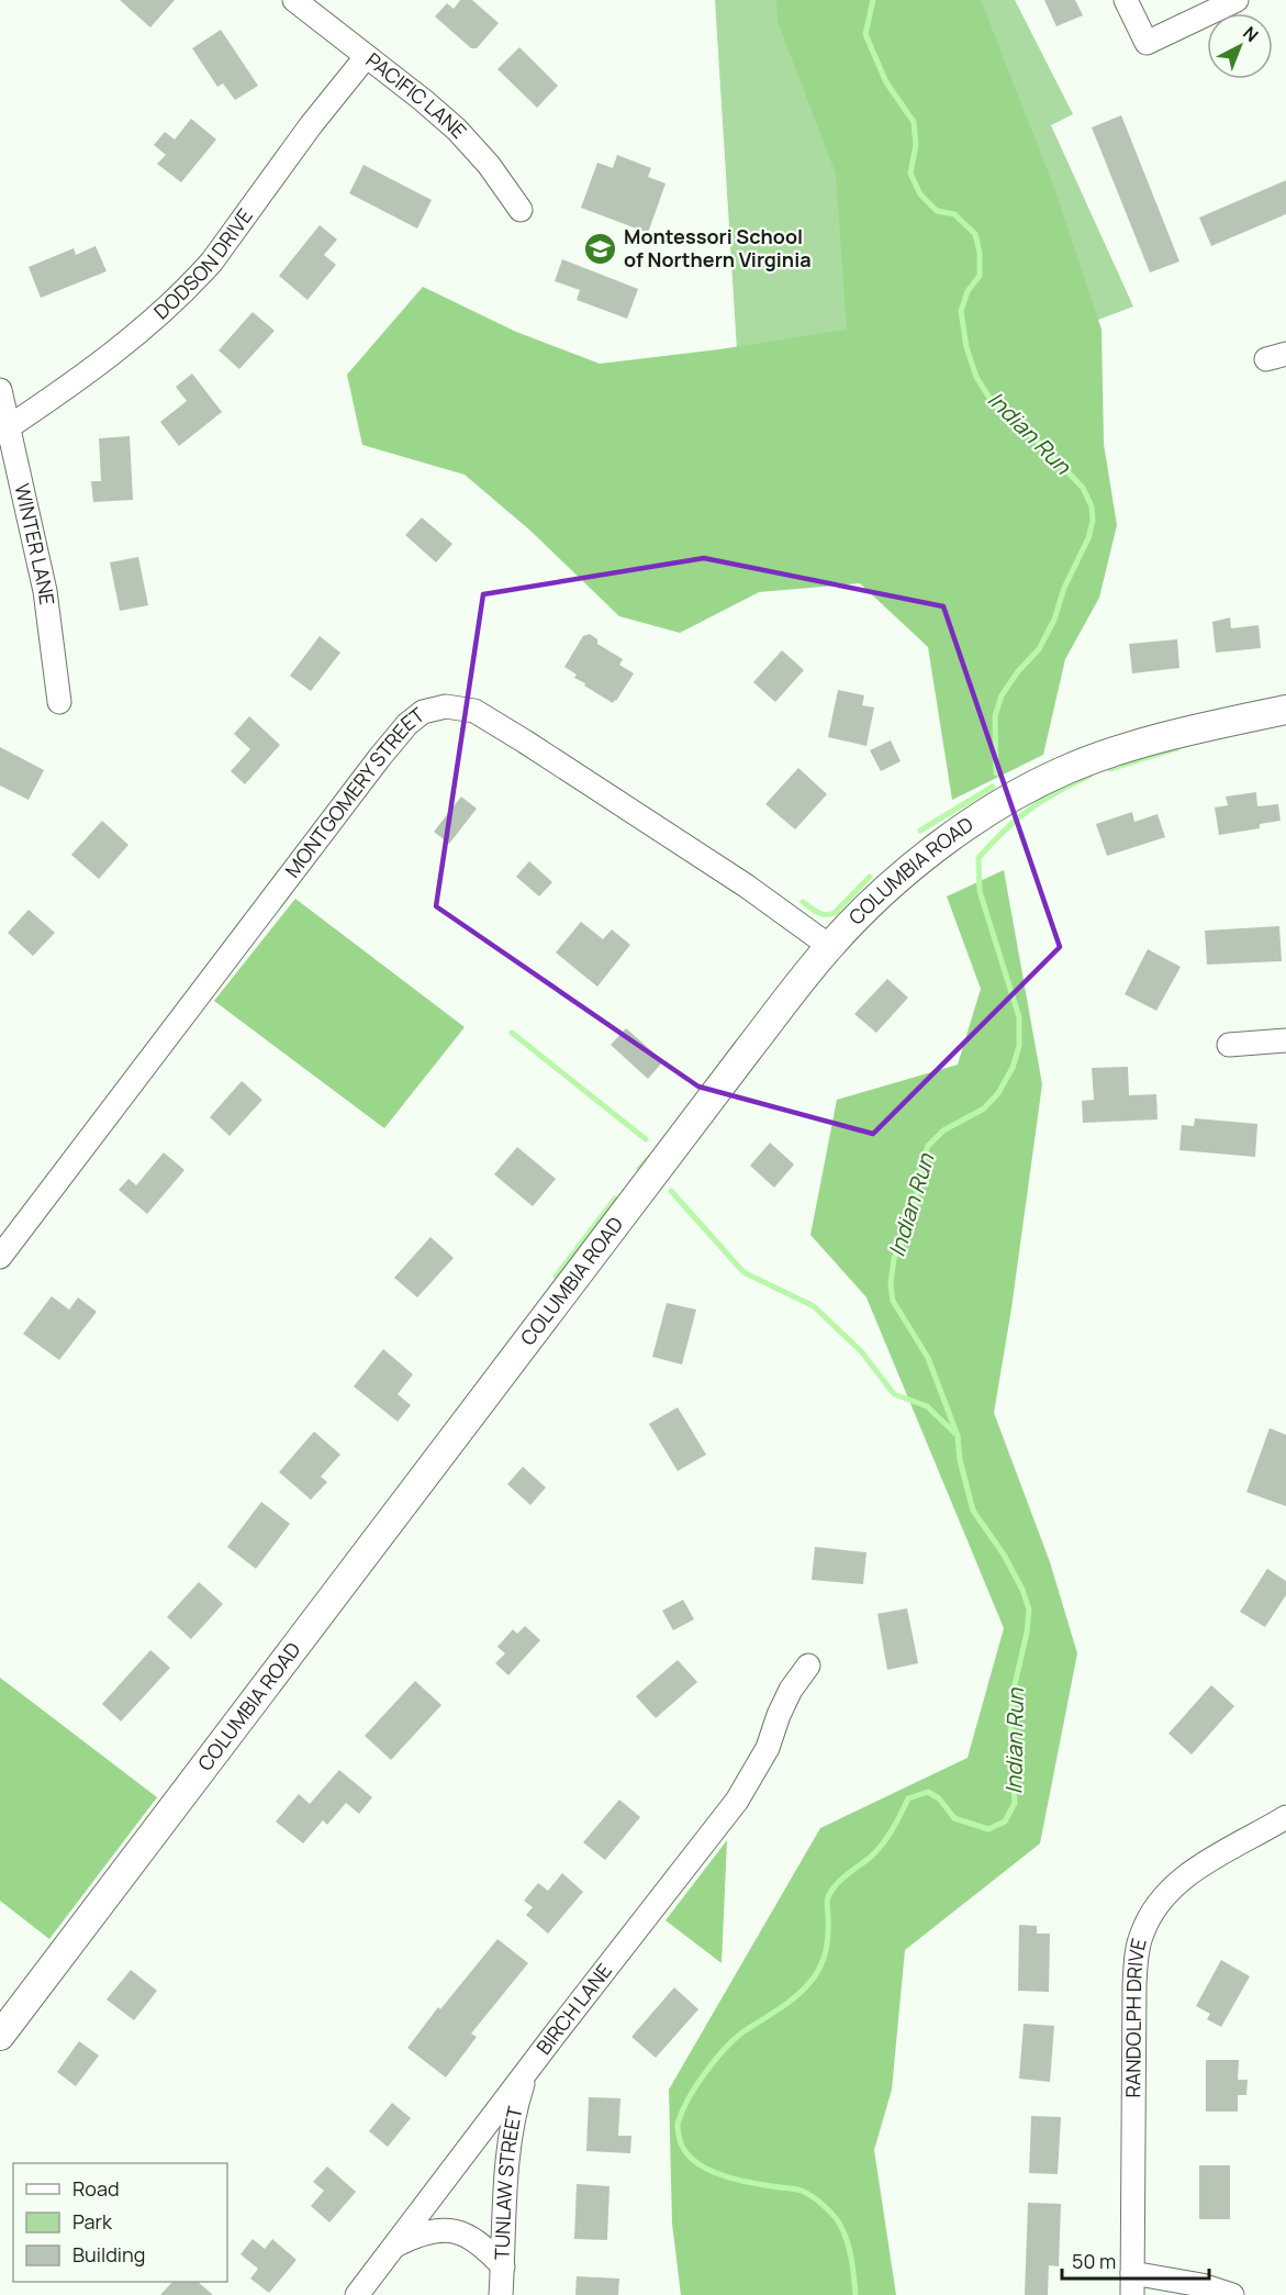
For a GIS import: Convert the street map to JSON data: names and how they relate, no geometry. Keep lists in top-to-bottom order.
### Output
{
  "streets": {
    "street": [
      "PACIFIC LANE",
      "DODSON DRIVE",
      "WINTER LANE",
      "MONTGOMERY STREET",
      "COLUMBIA ROAD",
      "BIRCH LANE",
      "RANDOLPH DRIVE",
      "TUNLAW STREET"
    ]
  },
  "crossings": [
    ["PACIFIC LANE", "DODSON DRIVE"],
    ["DODSON DRIVE", "WINTER LANE"],
    ["MONTGOMERY STREET", "COLUMBIA ROAD"],
    ["BIRCH LANE", "TUNLAW STREET"]
  ],
  "water": ["Indian Run"],
  "places": {
    "school or university": ["Montessori School of Northern Virginia"]
  },
  "legend": ["Road", "Park", "Building"],
  "scale_bar": "50 m",
  "north": "top right"
}
